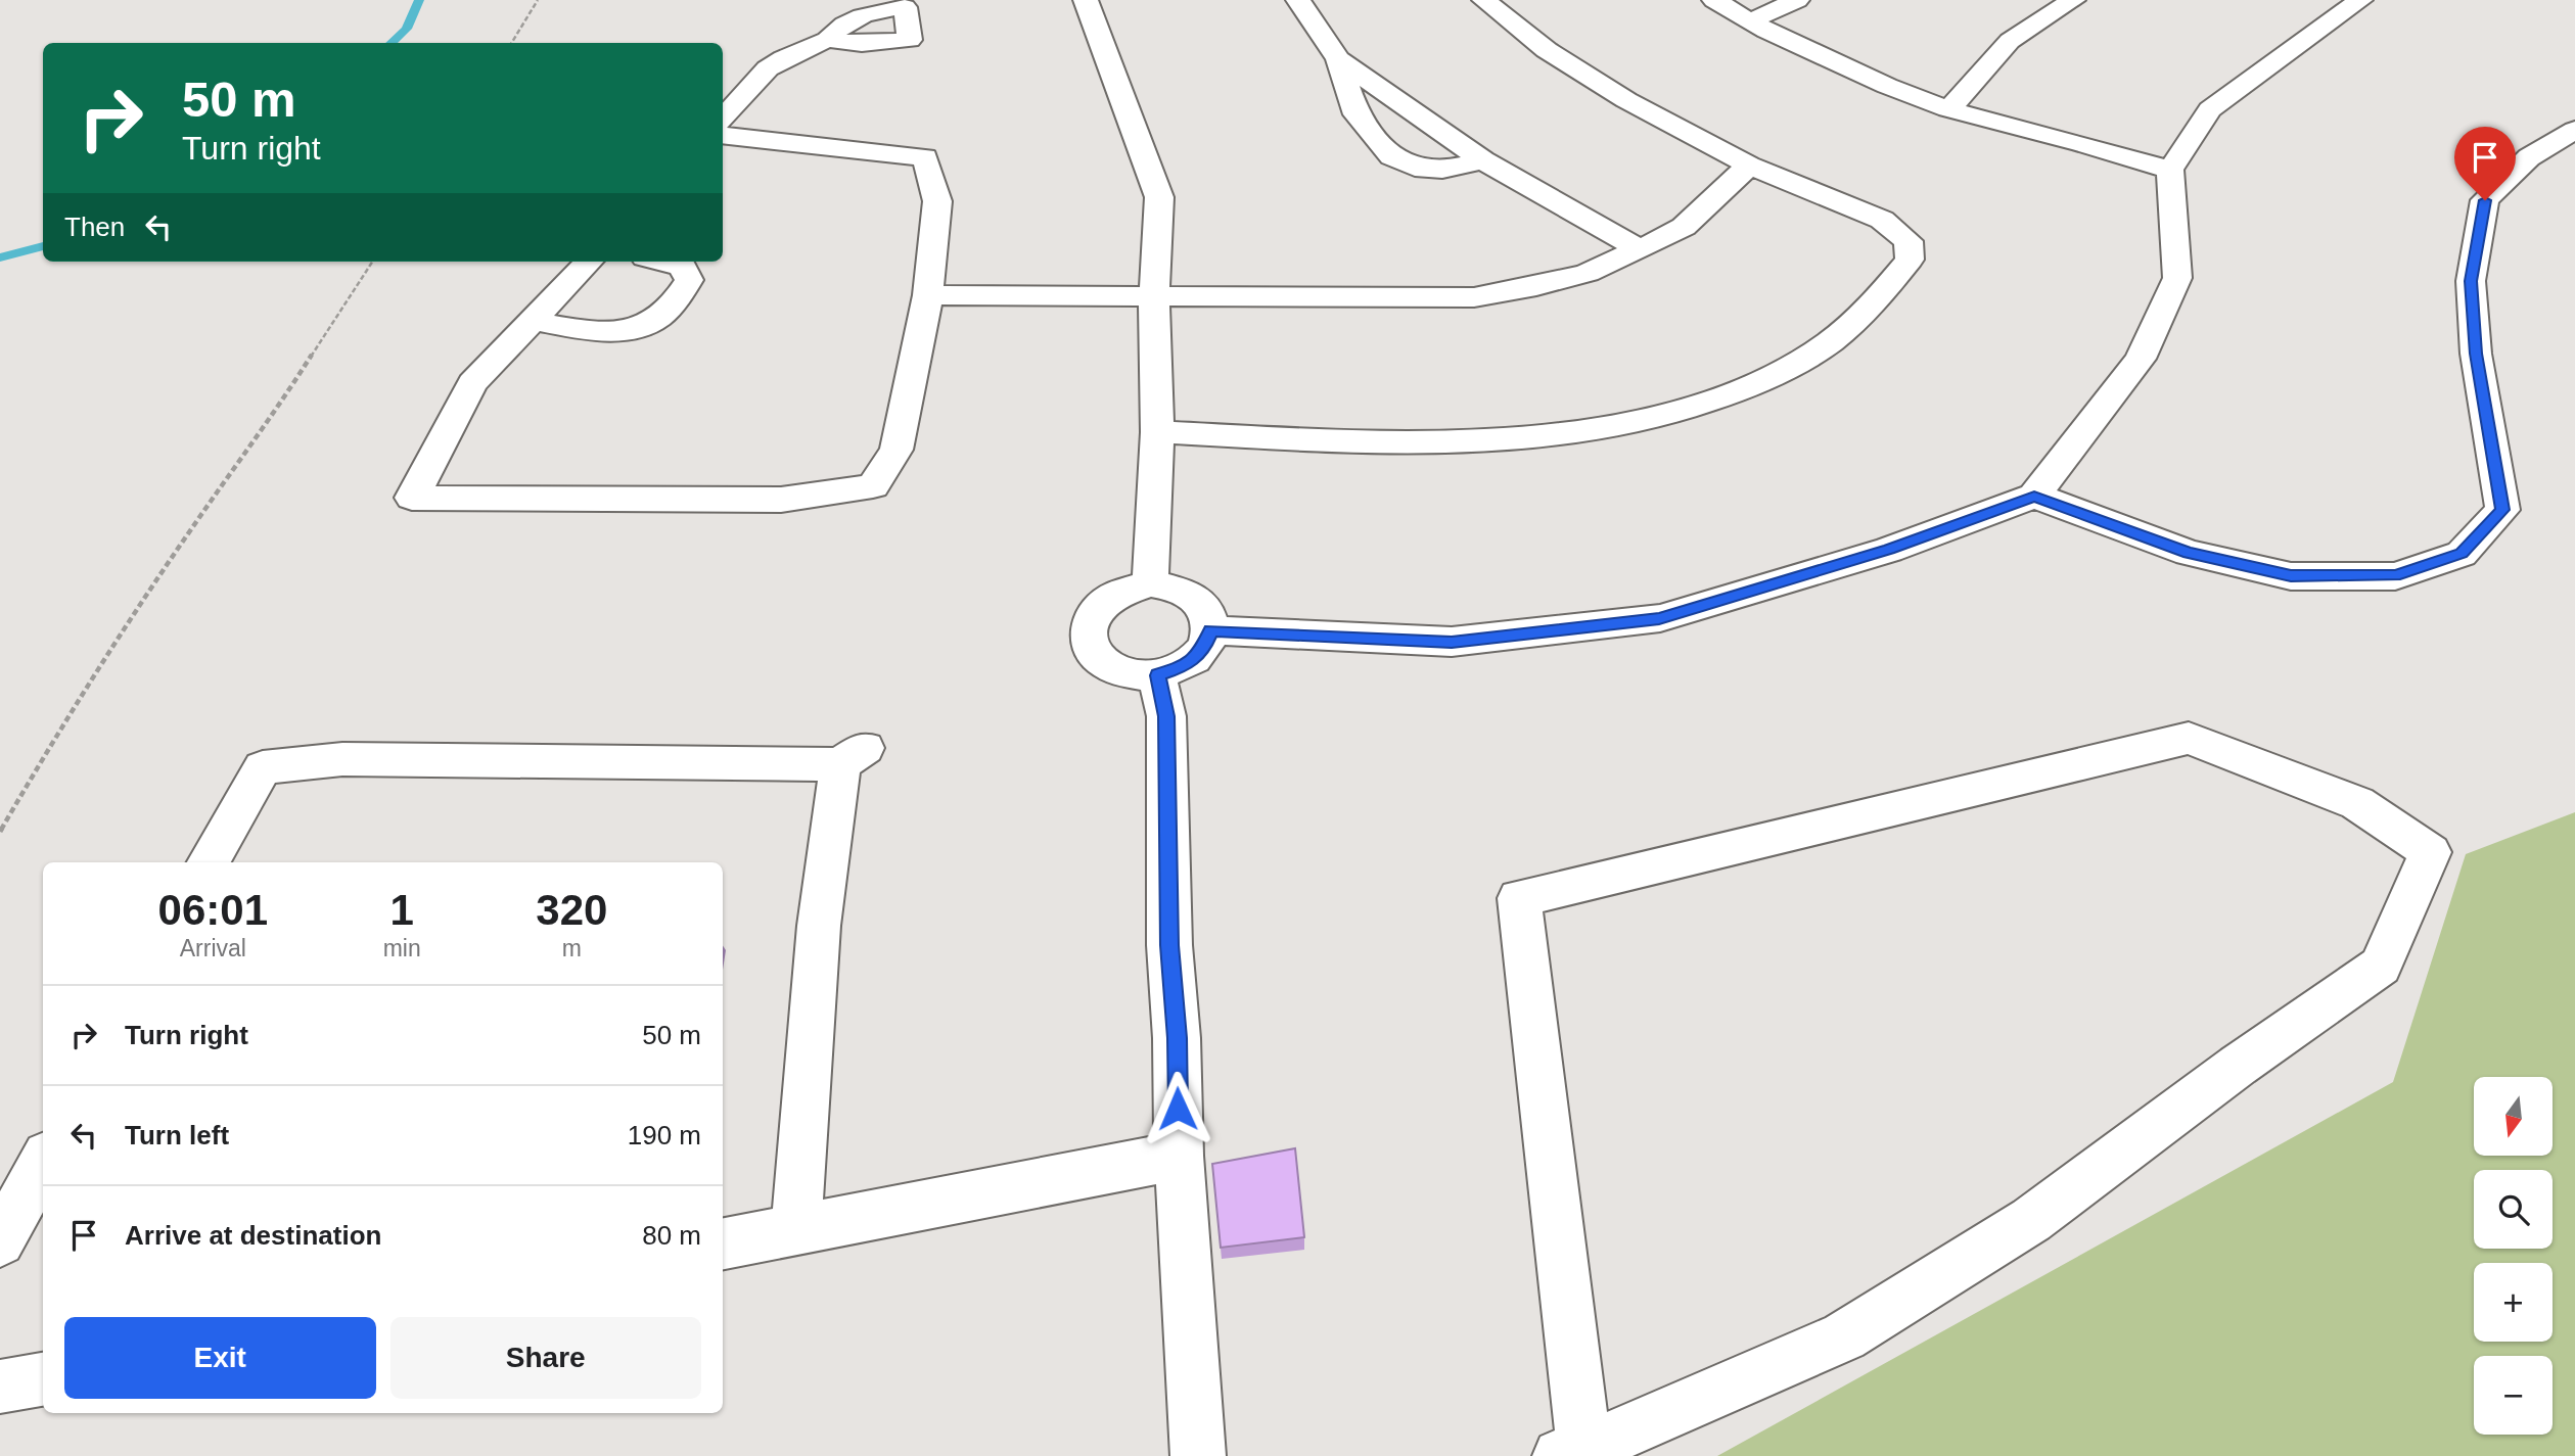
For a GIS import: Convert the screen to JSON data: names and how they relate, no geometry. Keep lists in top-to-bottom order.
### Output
{
  "north": "bottom",
  "page": {
    "turn": ["50 m", "Turn right"],
    "then": "Then",
    "eta": [
      "06:01",
      "Arrival",
      "1",
      "min",
      "320",
      "m"
    ],
    "list": [
      {
        "name": "Turn right",
        "value": "50 m"
      },
      {
        "name": "Turn left",
        "value": "190 m"
      },
      {
        "name": "Arrive at destination",
        "value": "80 m"
      }
    ],
    "map_buttons": ["+", "−"],
    "buttons": ["Exit", "Share"]
  }
}
